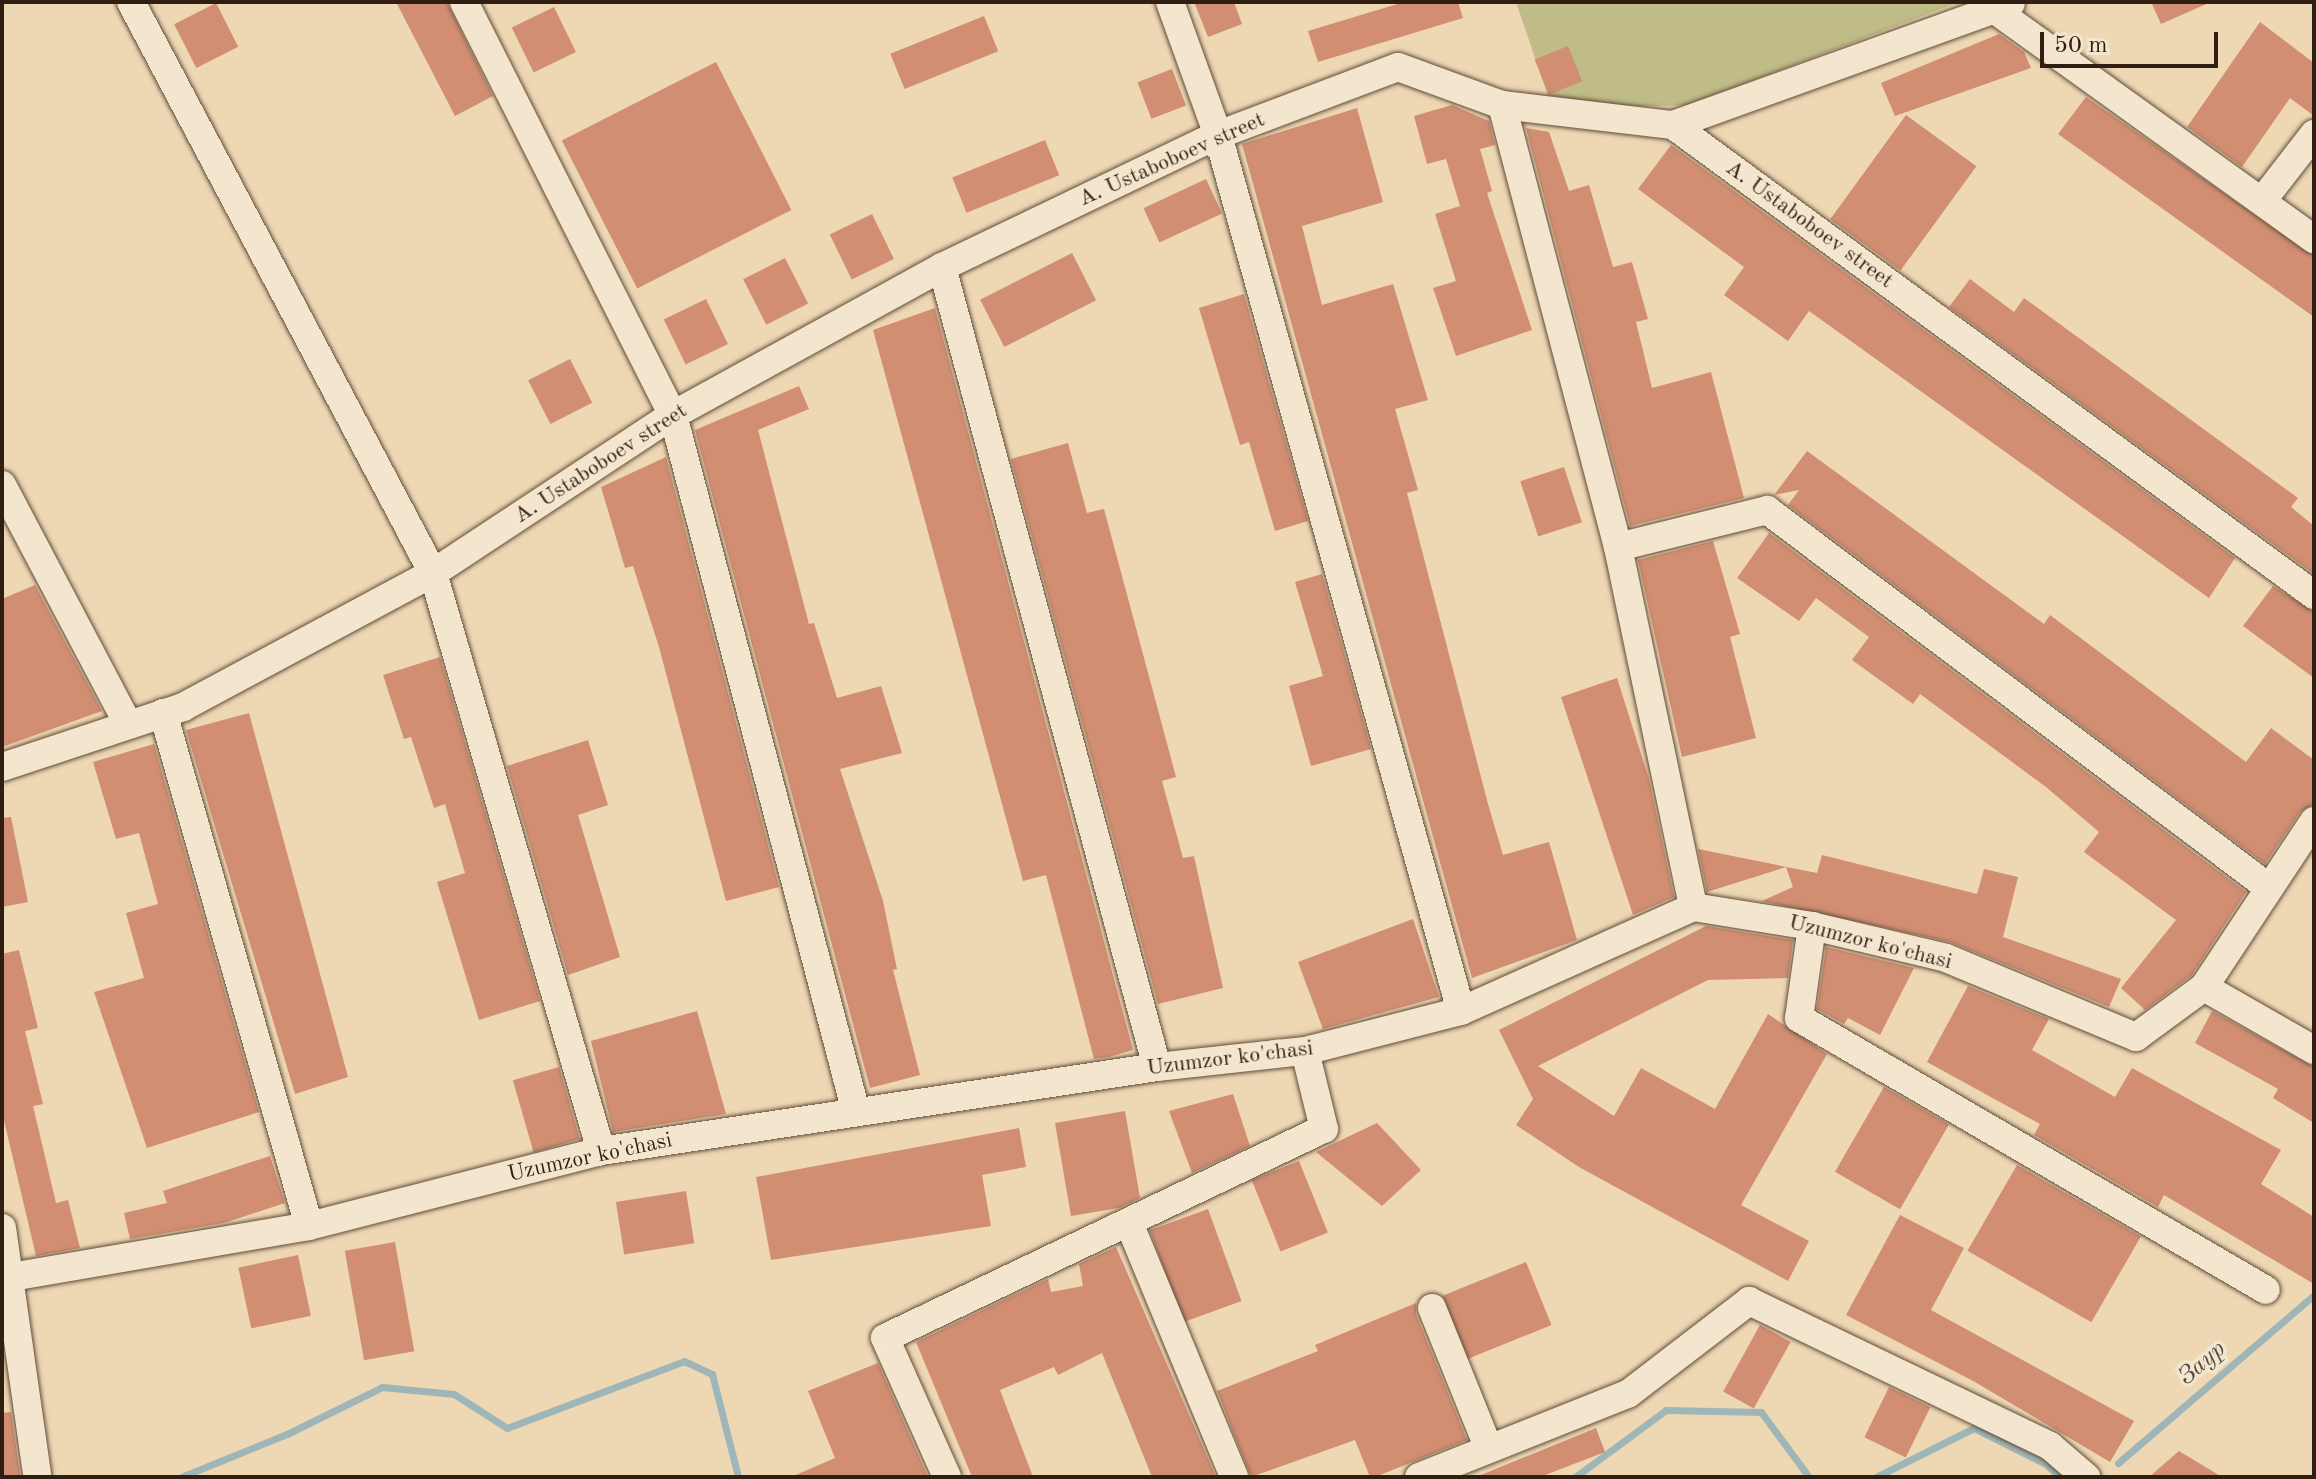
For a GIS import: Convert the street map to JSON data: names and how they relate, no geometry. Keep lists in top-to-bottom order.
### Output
{
  "streets": {
    "street": ["A. Ustaboboev street", "Uzumzor ko'chasi"]
  },
  "water": ["Заур"],
  "scale_bar": "50 m"
}
